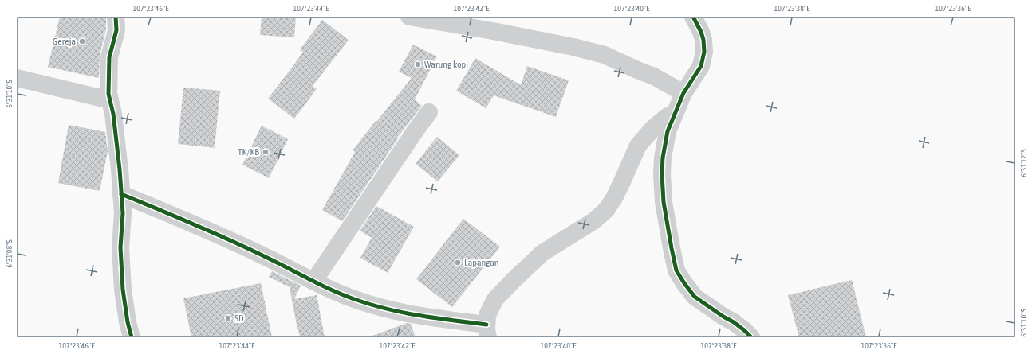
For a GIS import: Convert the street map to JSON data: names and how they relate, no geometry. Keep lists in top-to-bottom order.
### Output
{
  "places": [
    "Gereja",
    "Warung kopi",
    "TK/KB",
    "Lapangan",
    "SD"
  ],
  "coordinates": [
    "107°23'46\"E",
    "107°23'44\"E",
    "107°23'42\"E",
    "107°23'40\"E",
    "107°23'38\"E",
    "107°23'36\"E",
    "6°31'10\"S",
    "6°31'12\"S",
    "6°31'08\"S"
  ]
}
